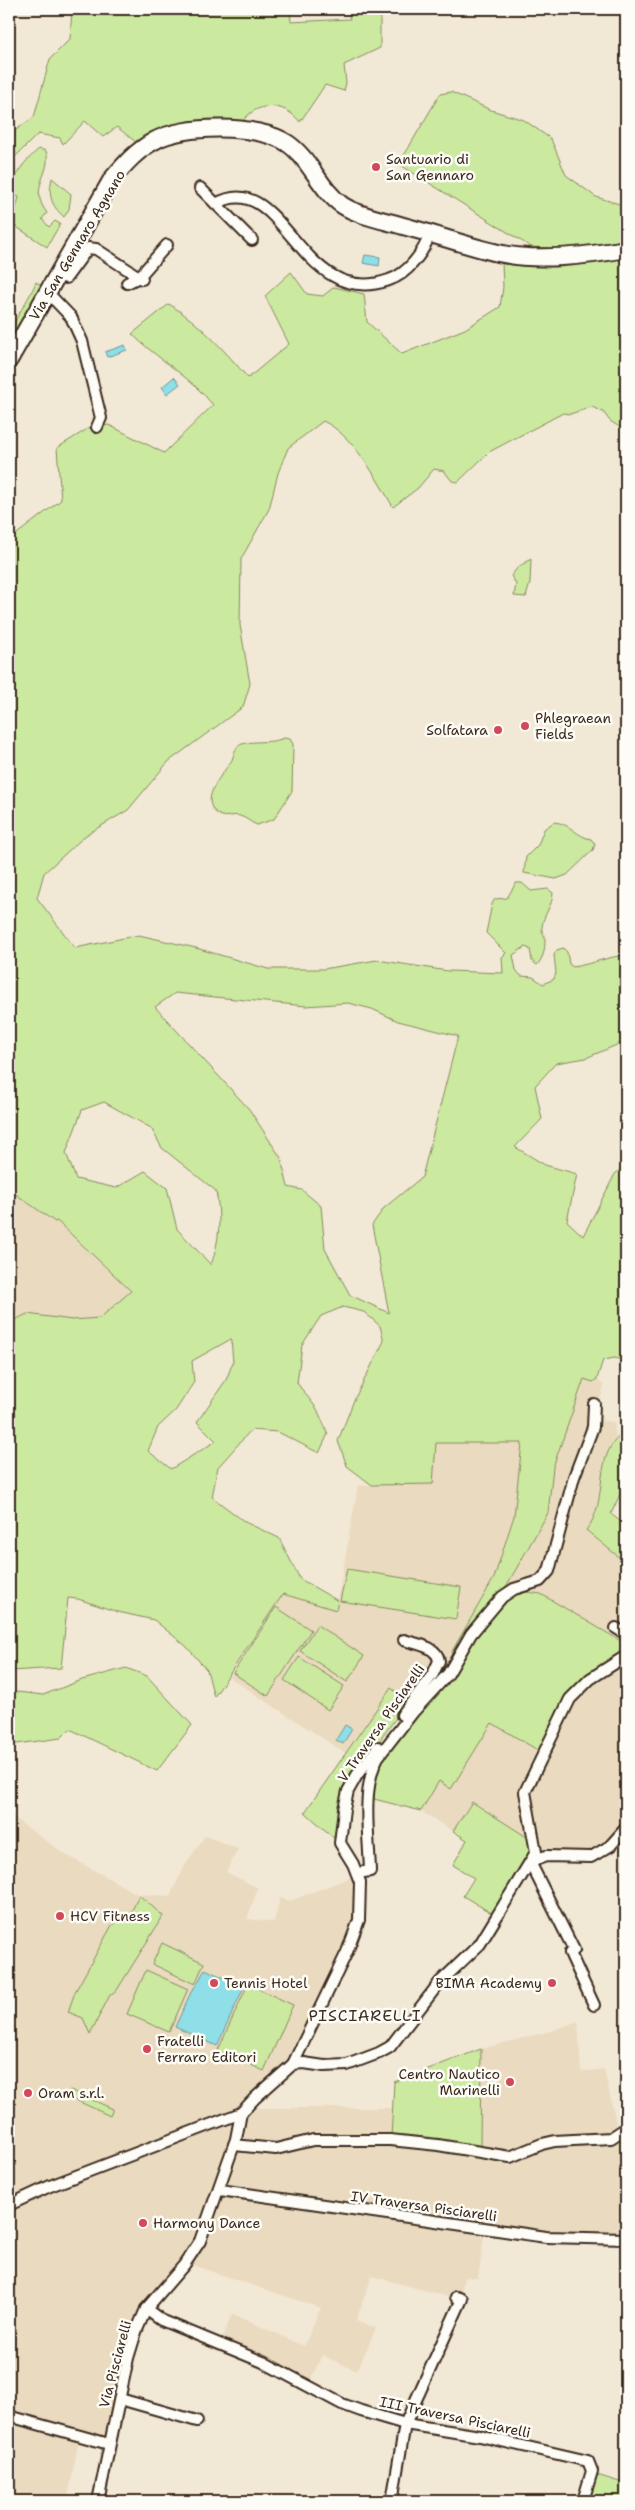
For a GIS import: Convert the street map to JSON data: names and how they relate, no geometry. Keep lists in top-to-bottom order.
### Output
{
  "streets": {
    "main road": ["Via San Gennaro Agnano"],
    "street": [
      "V Traversa Pisciarelli",
      "IV Traversa Pisciarelli",
      "Via Pisciarelli",
      "III Traversa Pisciarelli"
    ]
  },
  "crossings": [
    ["IV Traversa Pisciarelli", "Via Pisciarelli"],
    ["Via Pisciarelli", "III Traversa Pisciarelli"]
  ],
  "districts": ["PISCIARELLI"],
  "places": [
    "Santuario di San Gennaro",
    "Phlegraean Fields",
    "Solfatara",
    "HCV Fitness",
    "Tennis Hotel",
    "BIMA Academy",
    "Fratelli Ferraro Editori",
    "Centro Nautico Marinelli",
    "Oram s.r.l.",
    "Harmony Dance"
  ]
}
